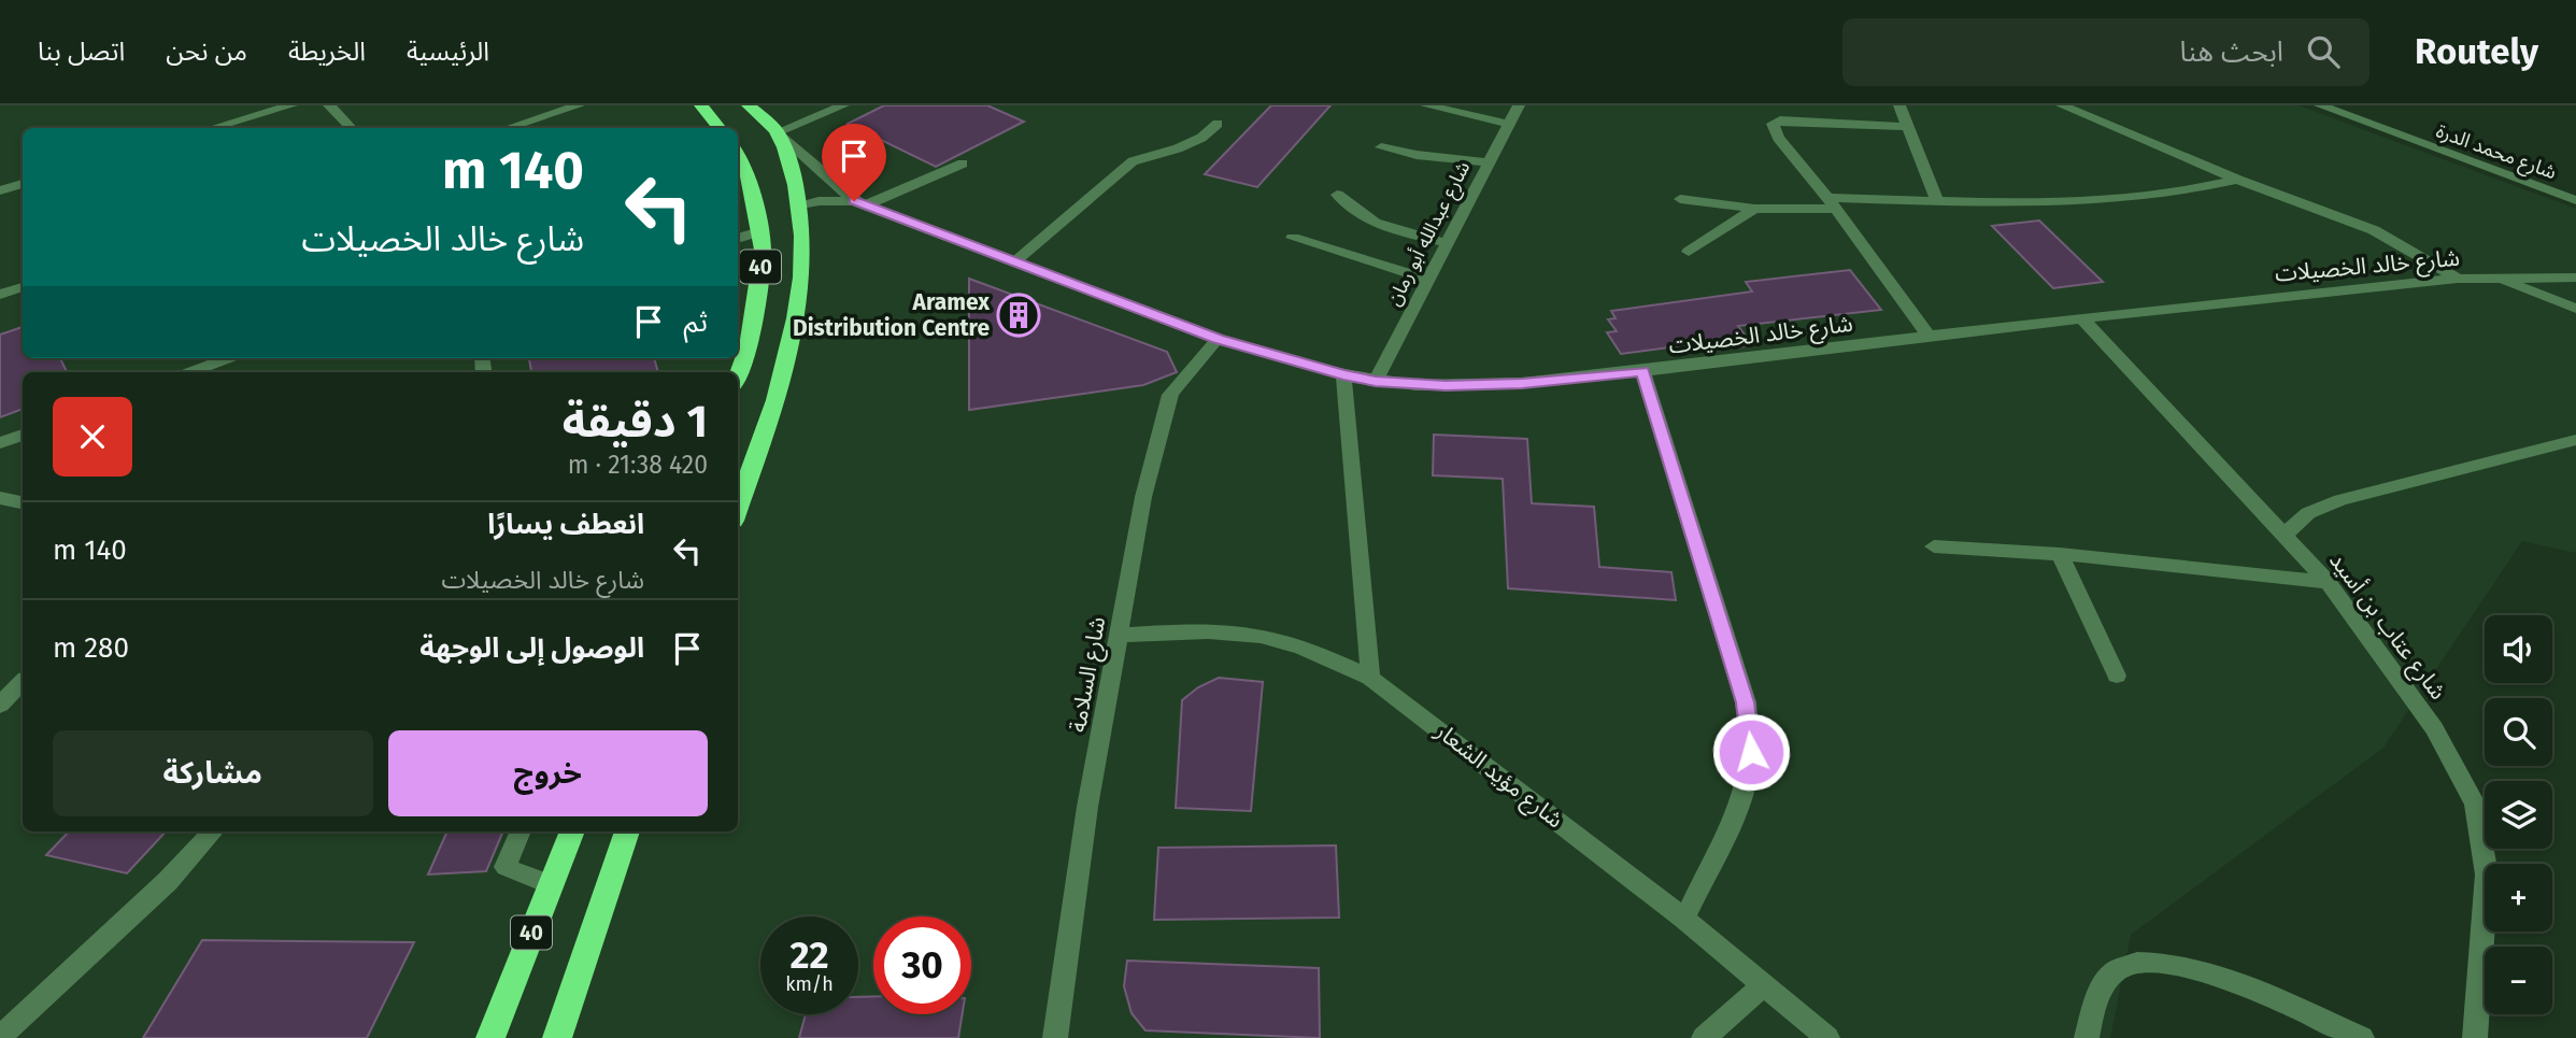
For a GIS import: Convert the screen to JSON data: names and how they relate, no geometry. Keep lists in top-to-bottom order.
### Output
{
  "streets": {
    "highway": ["40"],
    "street": [
      "شارع محمد الدرة",
      "شارع عبدالله أبو رمان",
      "شارع خالد الخصيلات",
      "شارع عتاب بن أسيد",
      "شارع السلامة",
      "شارع مؤيد الشعار"
    ]
  },
  "crossings": [
    ["شارع عبدالله أبو رمان", "شارع خالد الخصيلات"],
    ["شارع خالد الخصيلات", "40"],
    ["شارع خالد الخصيلات", "شارع عتاب بن أسيد"],
    ["شارع خالد الخصيلات", "شارع السلامة"],
    ["شارع السلامة", "شارع مؤيد الشعار"]
  ],
  "places": {
    "building": ["Aramex Distribution Centre"]
  },
  "page": {
    "header": "Routely",
    "search": "ابحث هنا",
    "nav": [
      "الرئيسية",
      "الخريطة",
      "من نحن",
      "اتصل بنا"
    ],
    "turn": ["140 m", "شارع خالد الخصيلات"],
    "then": "ثم",
    "heading": ["1 دقيقة", "420 m · 21:38"],
    "list": [
      {
        "name": "انعطف يسارًا",
        "note": "شارع خالد الخصيلات",
        "value": "140 m"
      },
      {
        "name": "الوصول إلى الوجهة",
        "value": "280 m"
      }
    ],
    "map_buttons": ["+", "−"],
    "buttons": ["خروج", "مشاركة"],
    "speed": "22 km/h",
    "limit": "30"
  }
}
